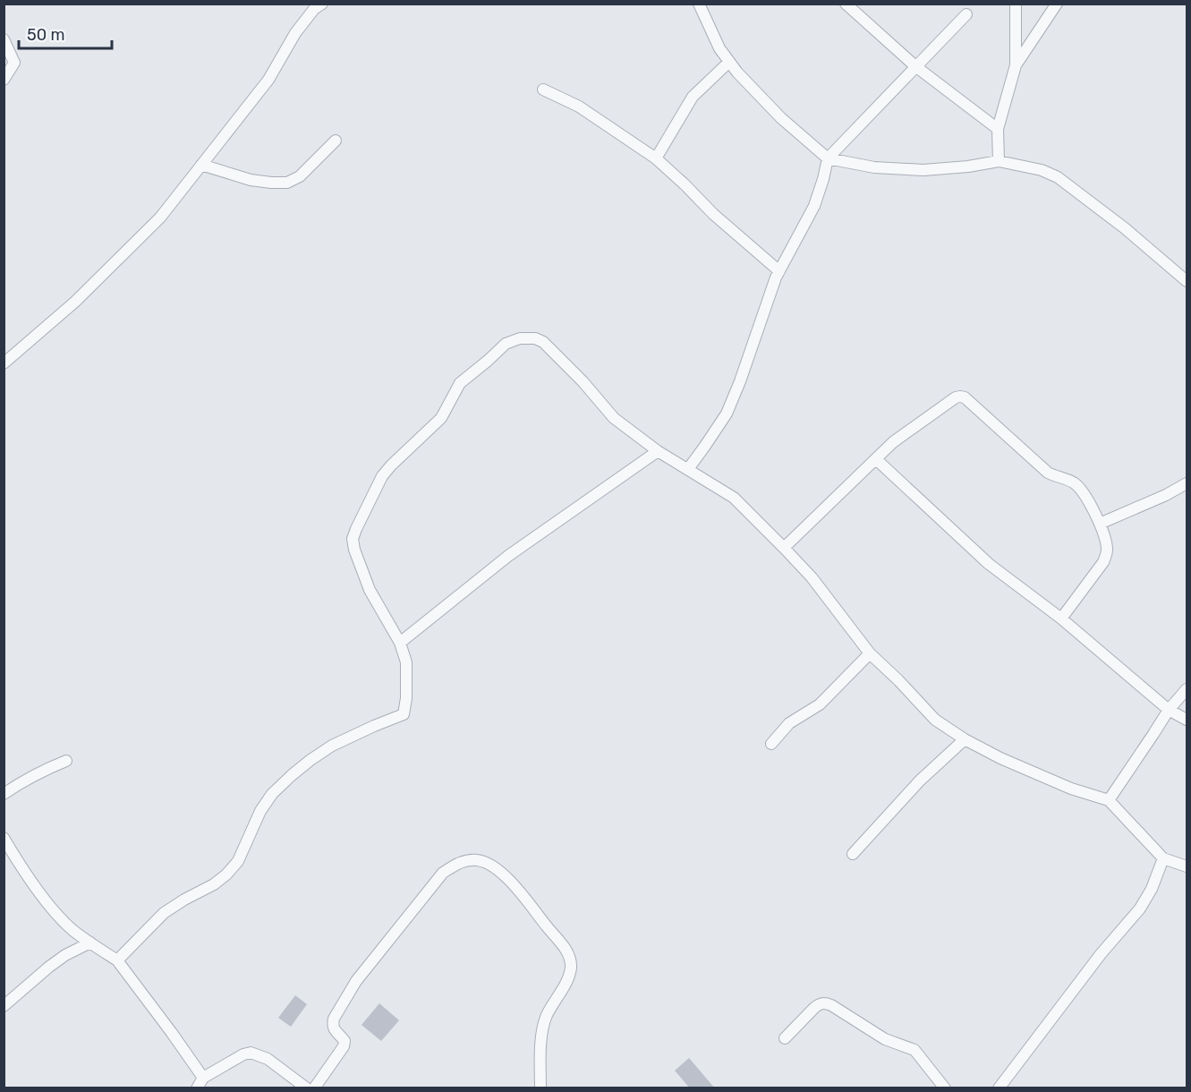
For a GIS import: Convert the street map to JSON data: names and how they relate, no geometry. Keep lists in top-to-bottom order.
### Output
{
  "scale_bar": "50 m"
}
